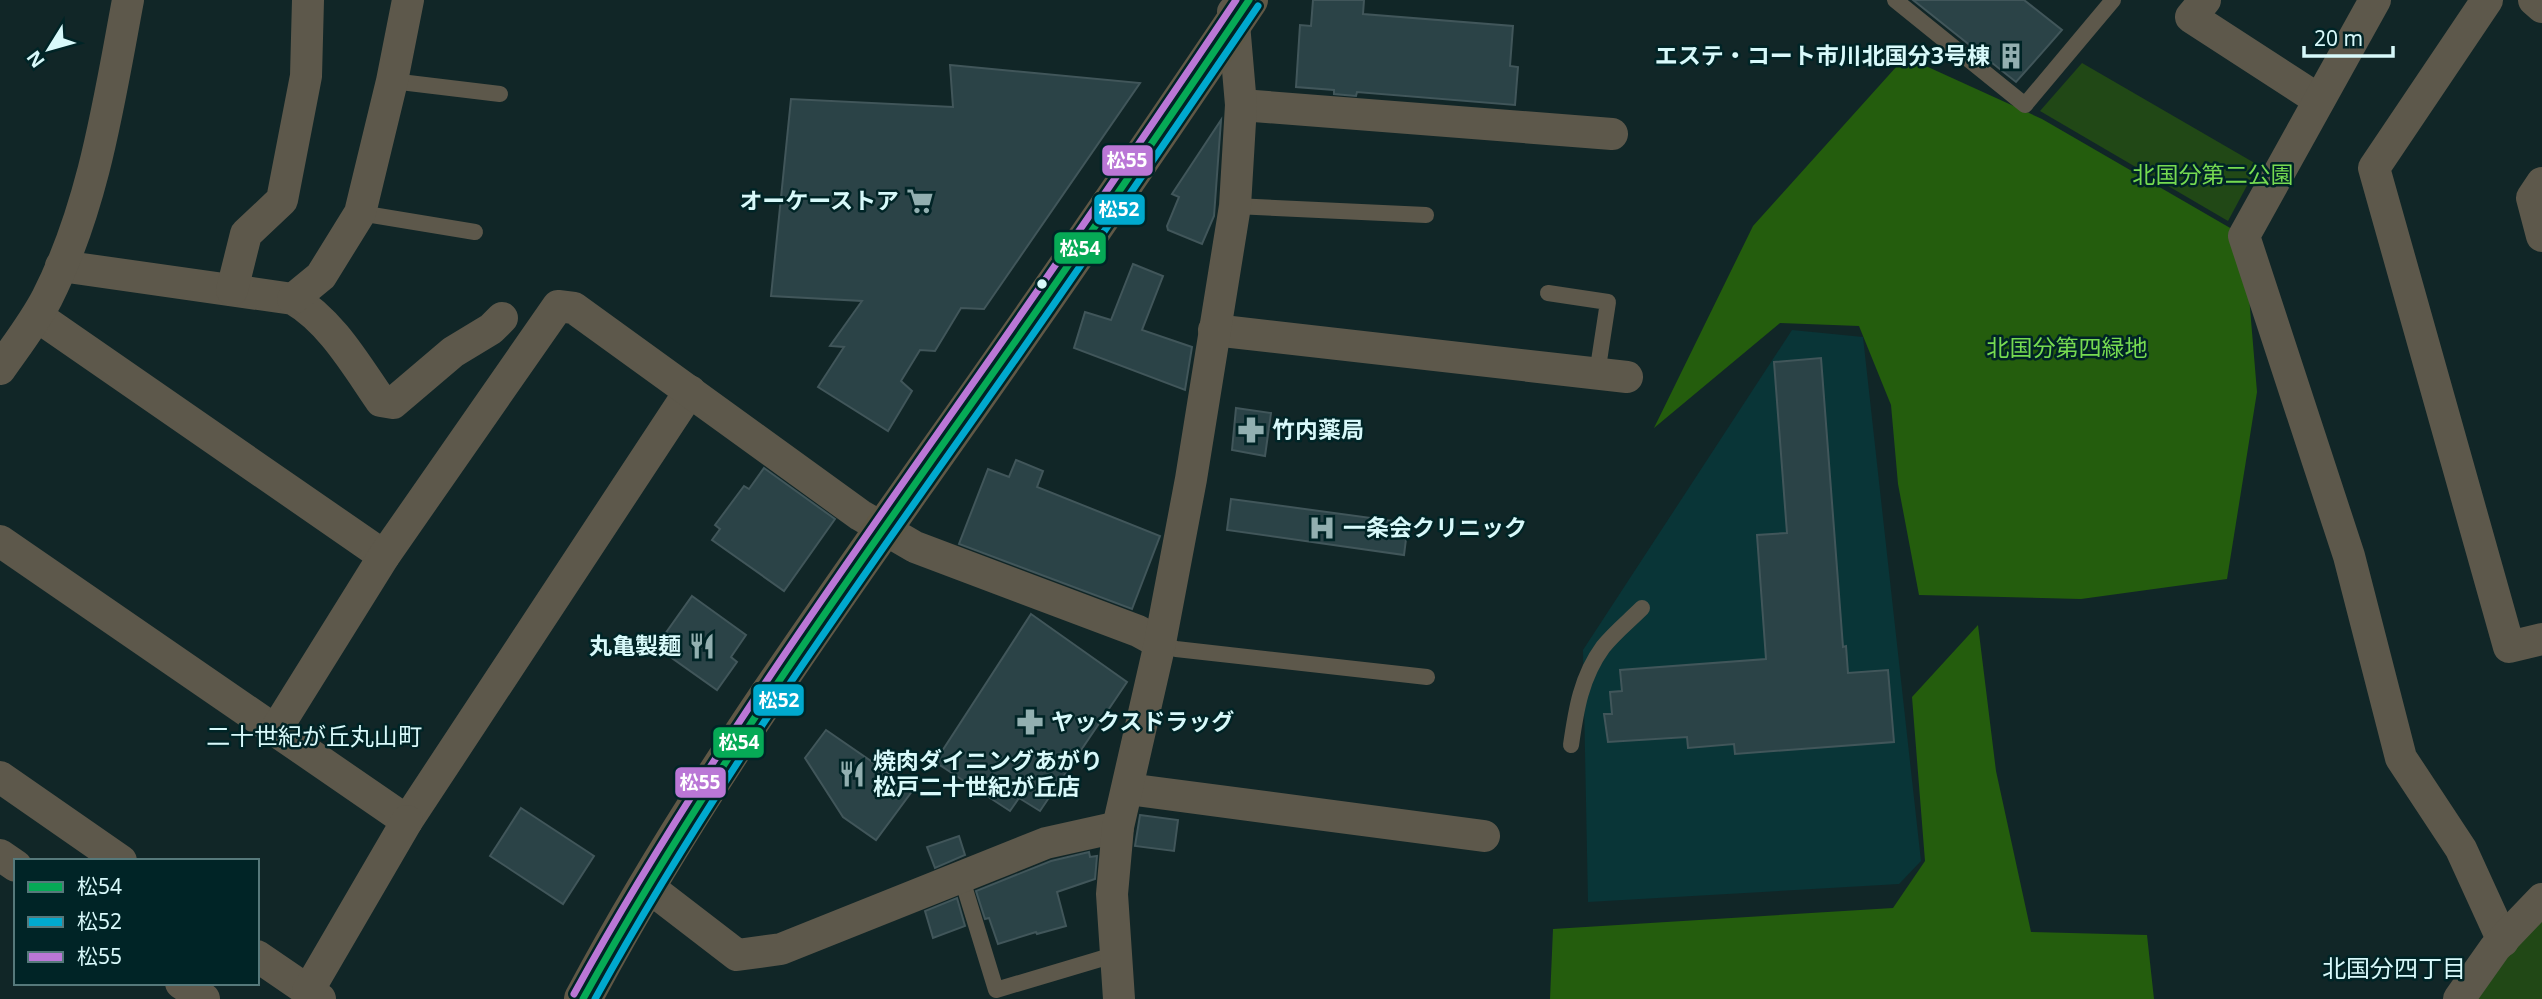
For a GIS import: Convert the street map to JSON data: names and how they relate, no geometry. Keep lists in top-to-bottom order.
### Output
{
  "districts": ["二十世紀が丘丸山町", "北国分四丁目"],
  "parks": ["北国分第二公園", "北国分第四緑地"],
  "places": {
    "building": ["エステ・コート市川北国分3号棟"],
    "supermarket": ["オーケーストア"],
    "pharmacy": ["竹内薬局", "ヤックスドラッグ"],
    "hospital": ["一条会クリニック"],
    "restaurant": ["丸亀製麺", "焼肉ダイニングあがり 松戸二十世紀が丘店"]
  },
  "lines": ["transit line 松54", "transit line 松55", "transit line 松52"],
  "legend": ["松54", "松52", "松55"],
  "scale_bar": "20 m",
  "north": "bottom left"
}
